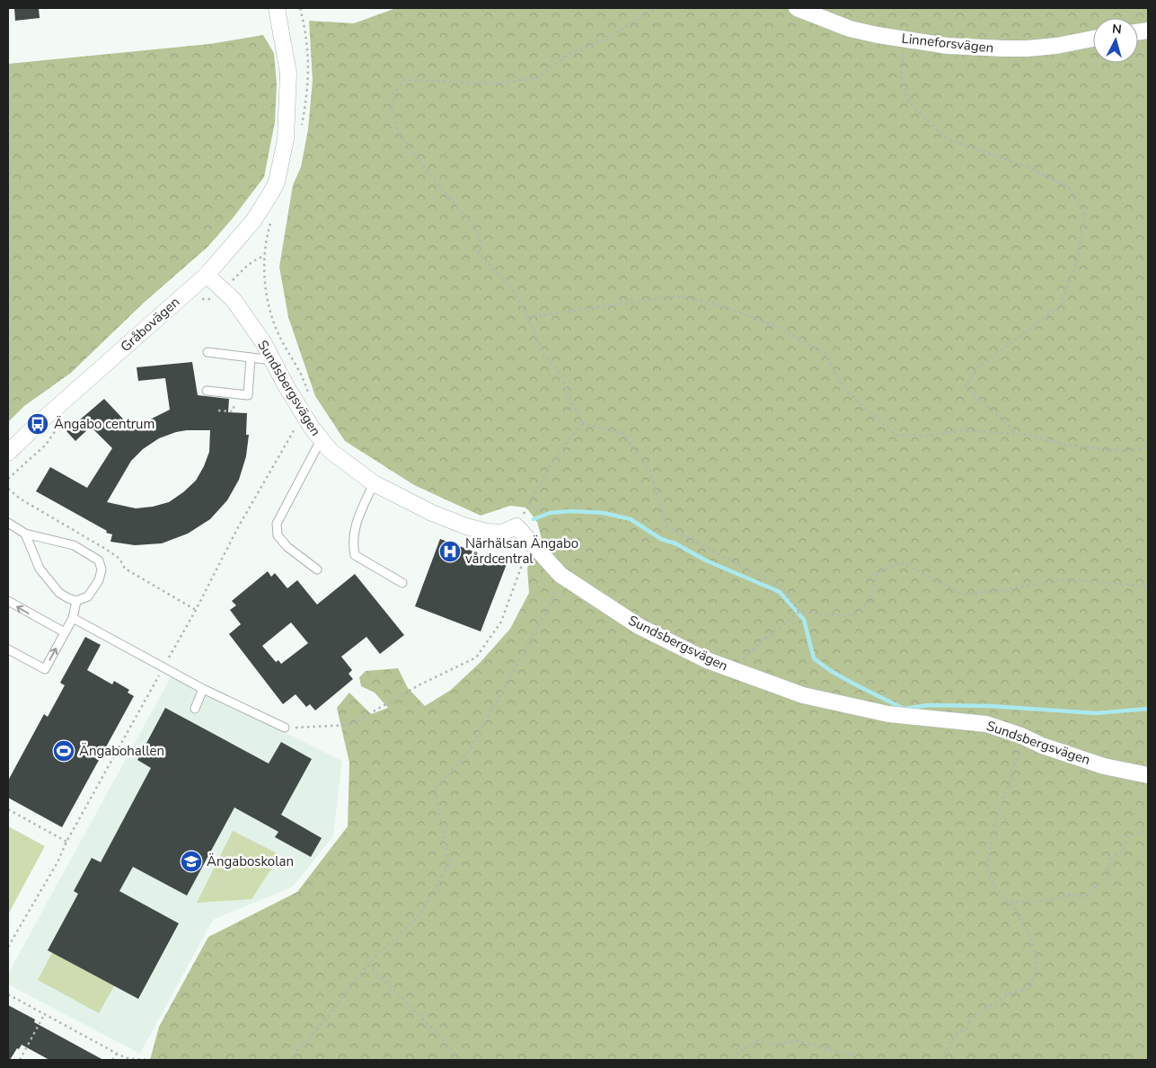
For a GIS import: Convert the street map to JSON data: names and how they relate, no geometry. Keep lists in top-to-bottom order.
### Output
{
  "streets": {
    "street": ["Linneforsvägen", "Gråbovägen", "Sundsbergsvägen"]
  },
  "crossings": [
    ["Gråbovägen", "Sundsbergsvägen"]
  ],
  "places": {
    "bus stop": ["Ängabo centrum"],
    "hospital": ["Närhälsan Ängabo vårdcentral"],
    "sports": ["Ängabohallen"],
    "school or university": ["Ängaboskolan"]
  },
  "north": "top"
}
